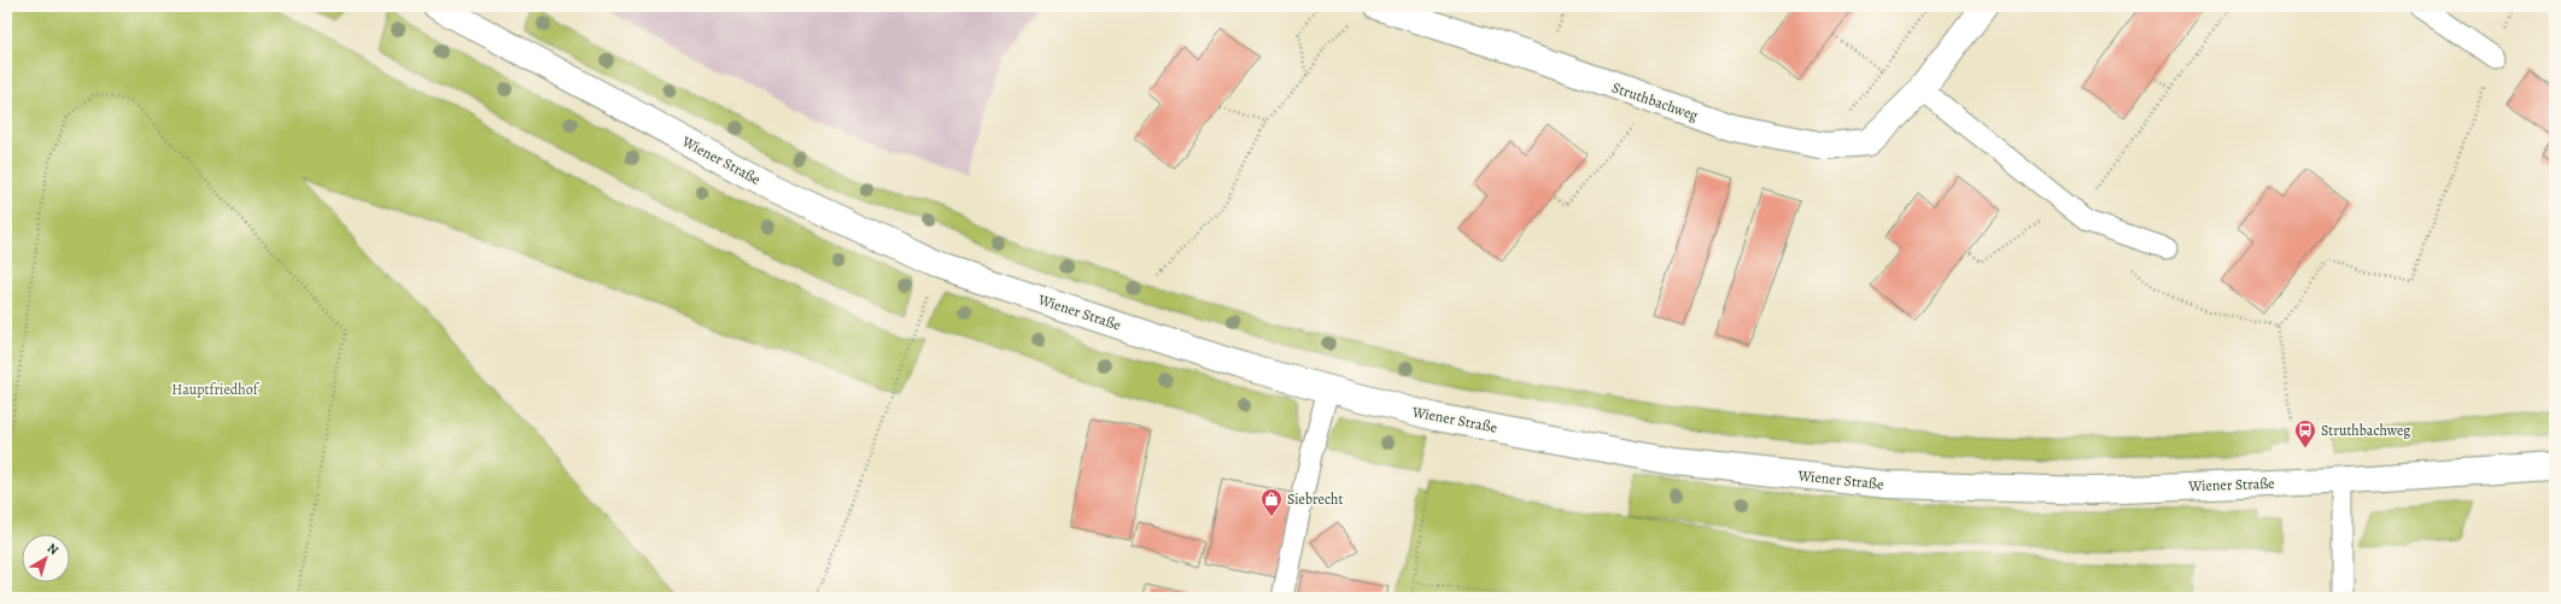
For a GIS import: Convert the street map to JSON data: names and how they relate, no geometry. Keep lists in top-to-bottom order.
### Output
{
  "streets": {
    "main road": ["Struthbachweg", "Wiener Straße"]
  },
  "parks": ["Hauptfriedhof"],
  "places": {
    "bus stop": ["Struthbachweg"],
    "shop": ["Siebrecht"]
  },
  "north": "top right"
}
